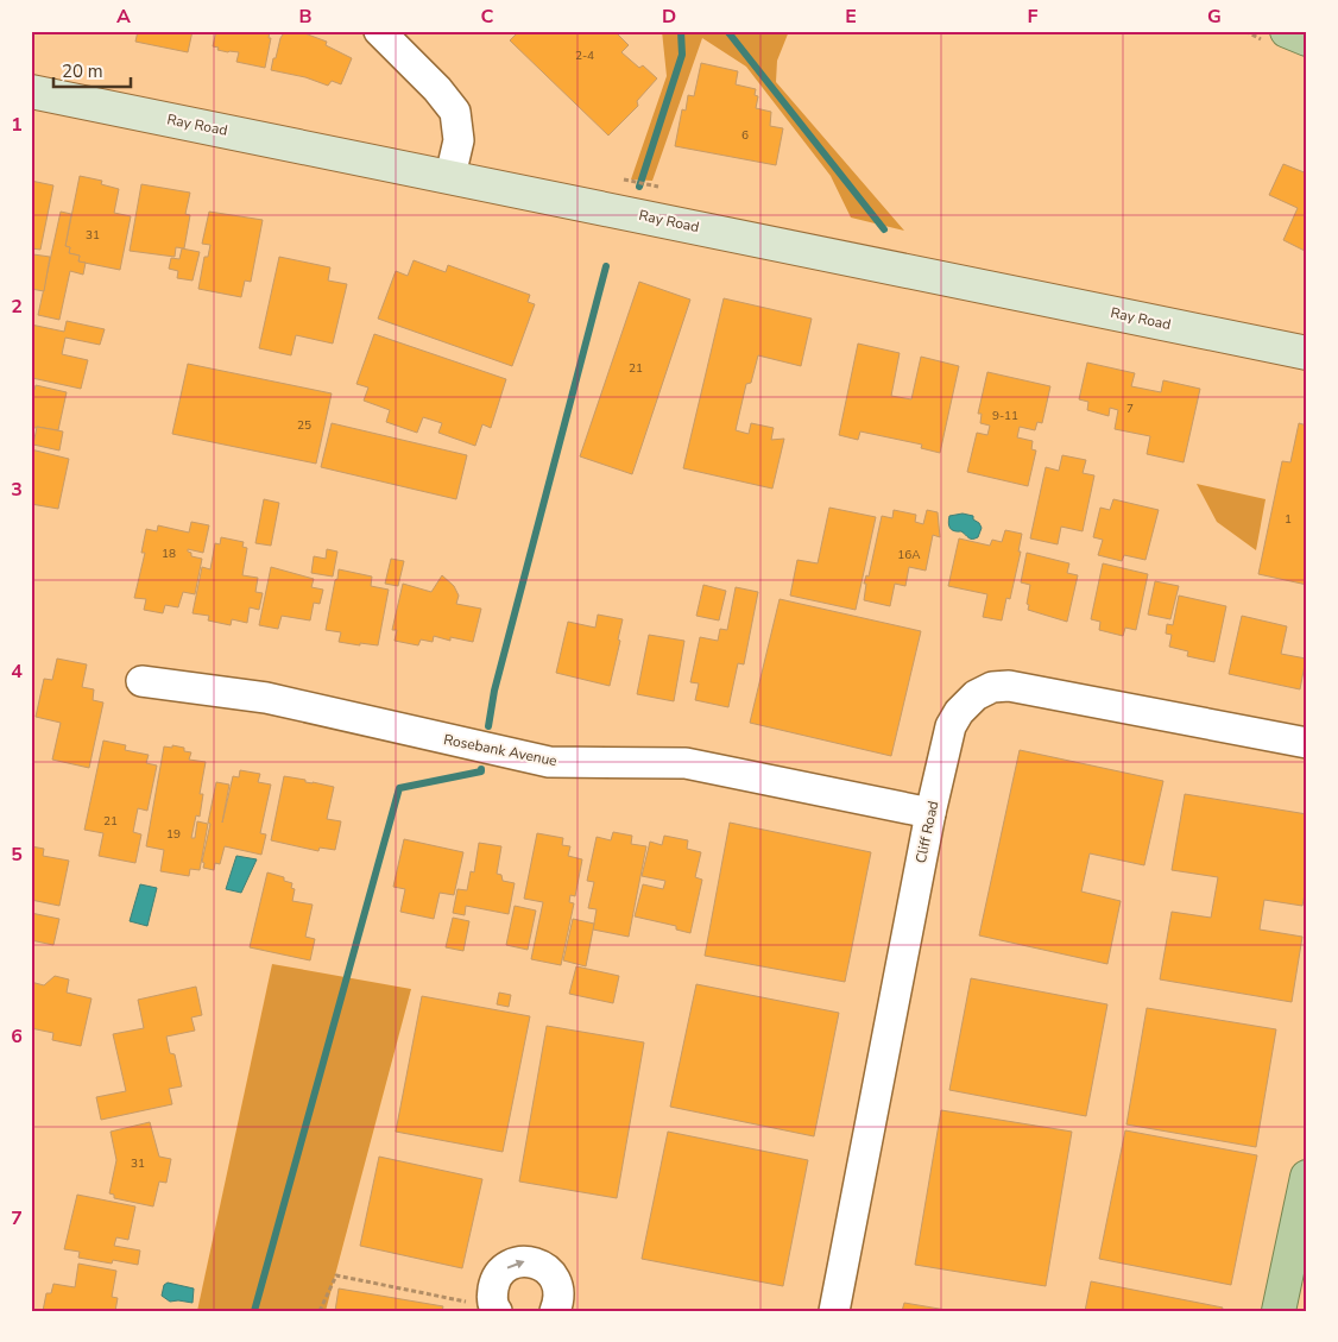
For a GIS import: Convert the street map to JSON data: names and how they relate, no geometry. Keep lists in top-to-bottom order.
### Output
{
  "streets": {
    "street": ["Ray Road", "Rosebank Avenue", "Cliff Road"]
  },
  "crossings": [
    ["Rosebank Avenue", "Cliff Road"]
  ],
  "house_numbers": [
    "2-4",
    "6",
    "31",
    "21",
    "7",
    "9-11",
    "25",
    "1",
    "18",
    "16A",
    "21",
    "19",
    "31"
  ],
  "scale_bar": "20 m",
  "grid": {
    "columns": [
      "A",
      "B",
      "C",
      "D",
      "E",
      "F",
      "G"
    ],
    "rows": [
      "1",
      "2",
      "3",
      "4",
      "5",
      "6",
      "7"
    ]
  }
}
